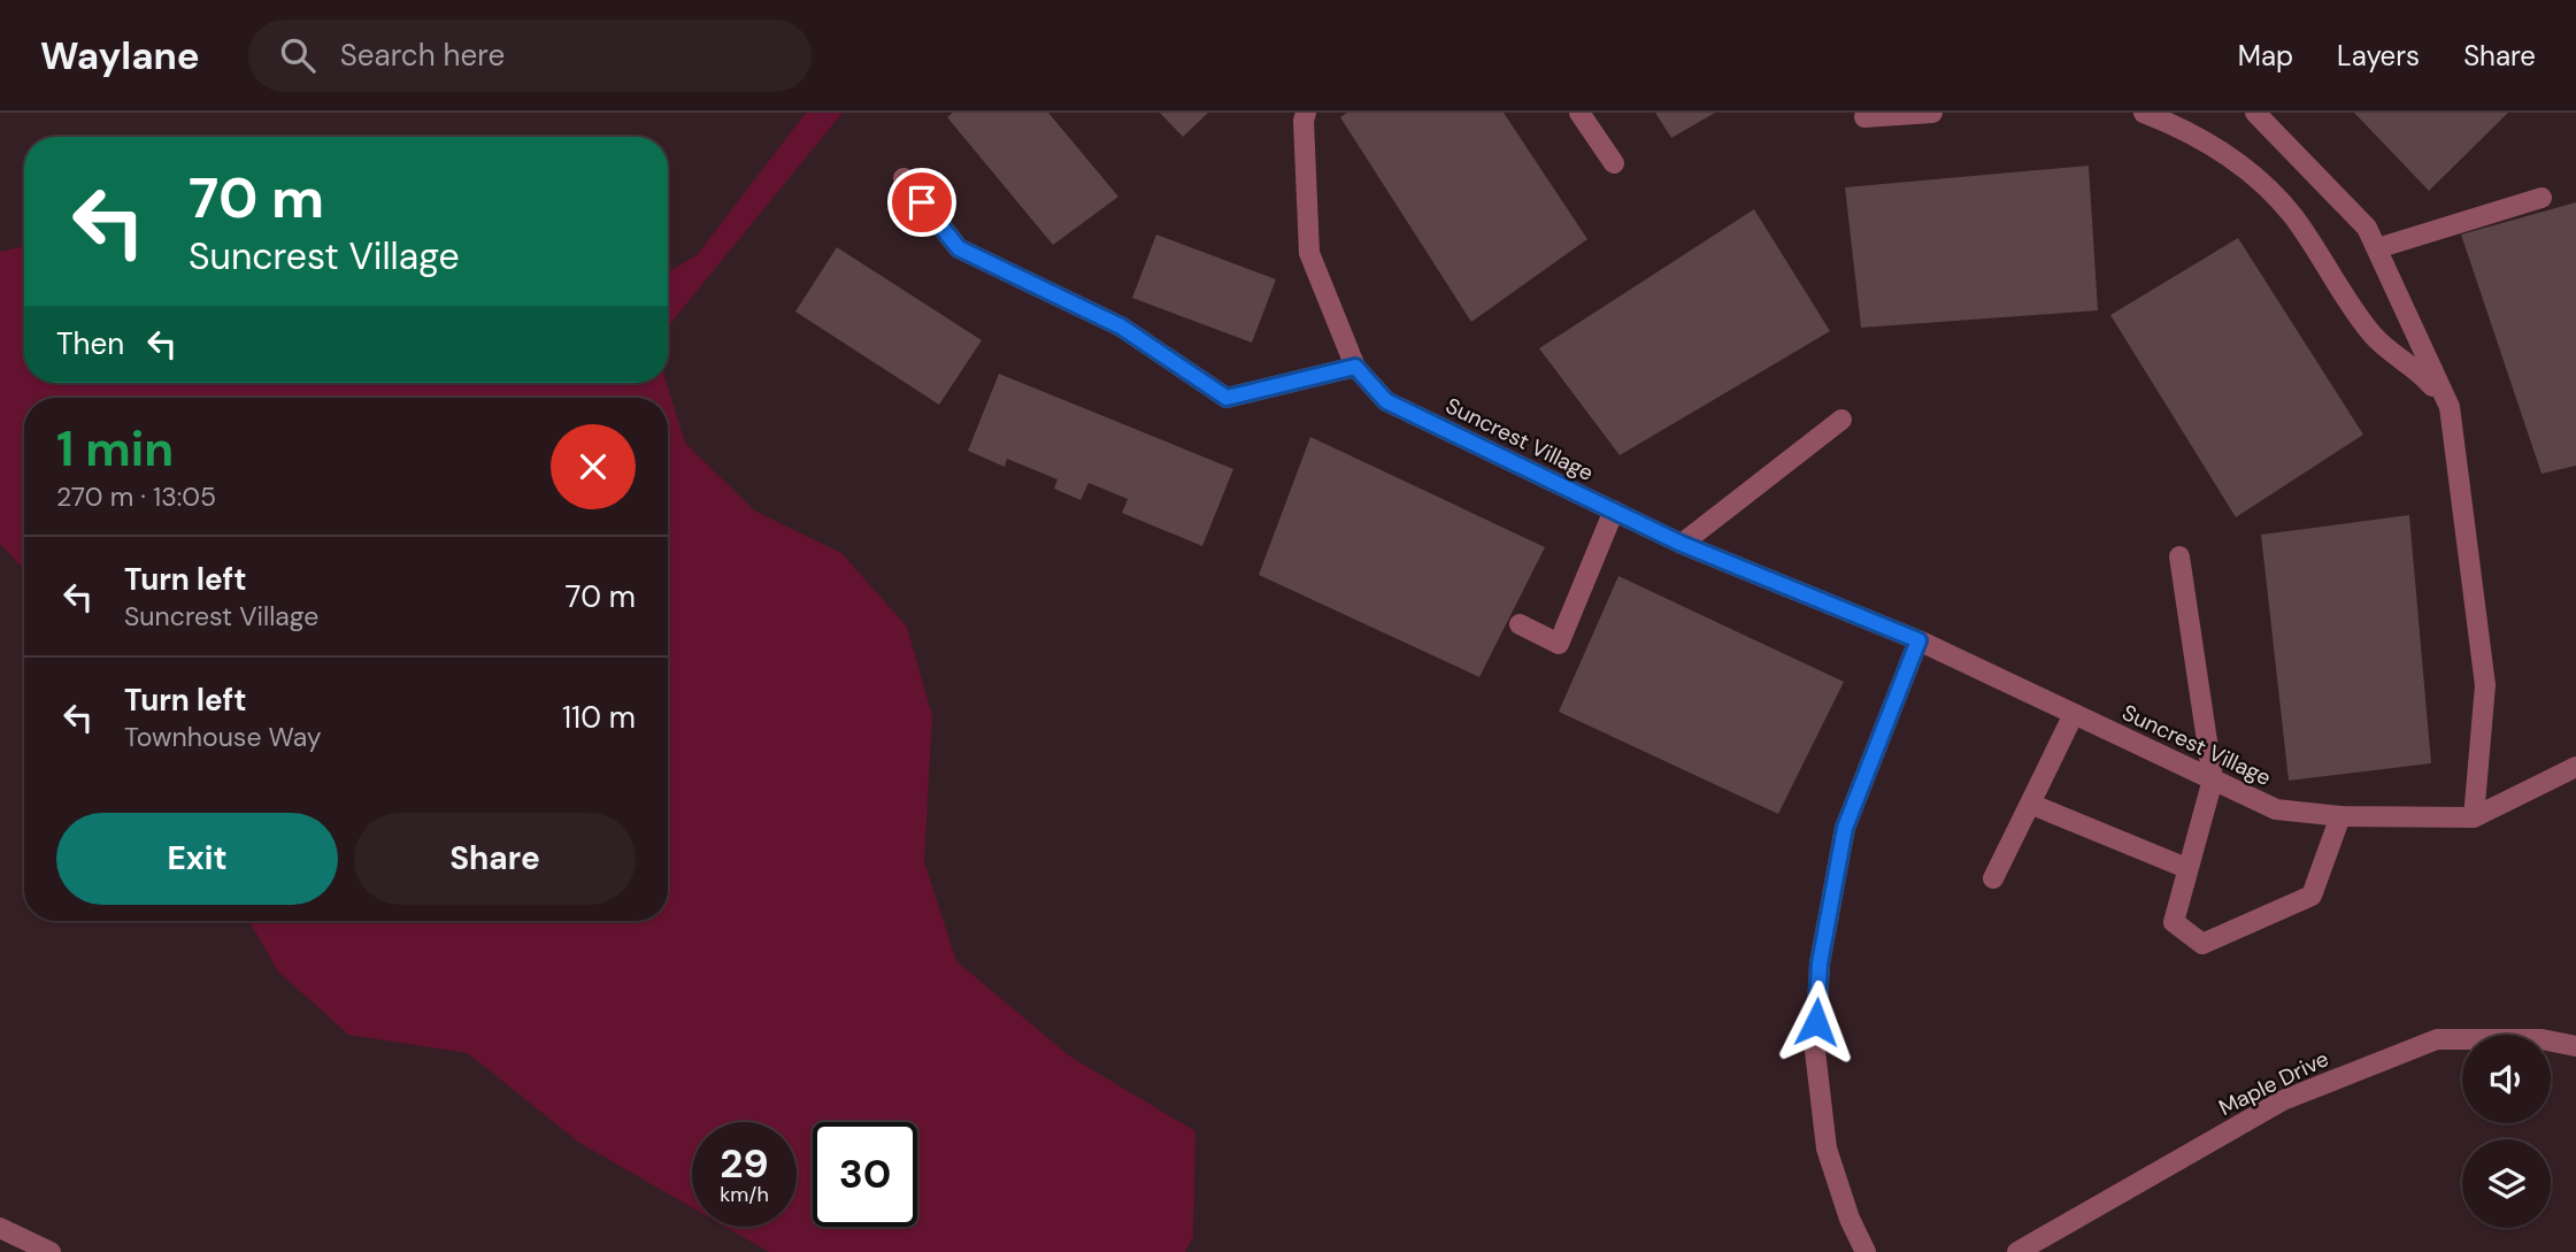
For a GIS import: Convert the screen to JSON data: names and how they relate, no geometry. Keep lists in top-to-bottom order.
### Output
{
  "streets": {
    "street": ["Suncrest Village", "Maple Drive"]
  },
  "page": {
    "header": "Waylane",
    "search": "Search here",
    "nav": ["Map", "Layers", "Share"],
    "turn": ["70 m", "Suncrest Village"],
    "then": "Then",
    "heading": ["1 min", "270 m · 13:05"],
    "list": [
      {
        "name": "Turn left",
        "note": "Suncrest Village",
        "value": "70 m"
      },
      {
        "name": "Turn left",
        "note": "Townhouse Way",
        "value": "110 m"
      }
    ],
    "buttons": ["Exit", "Share"],
    "speed": "29 km/h",
    "limit": "30"
  }
}
